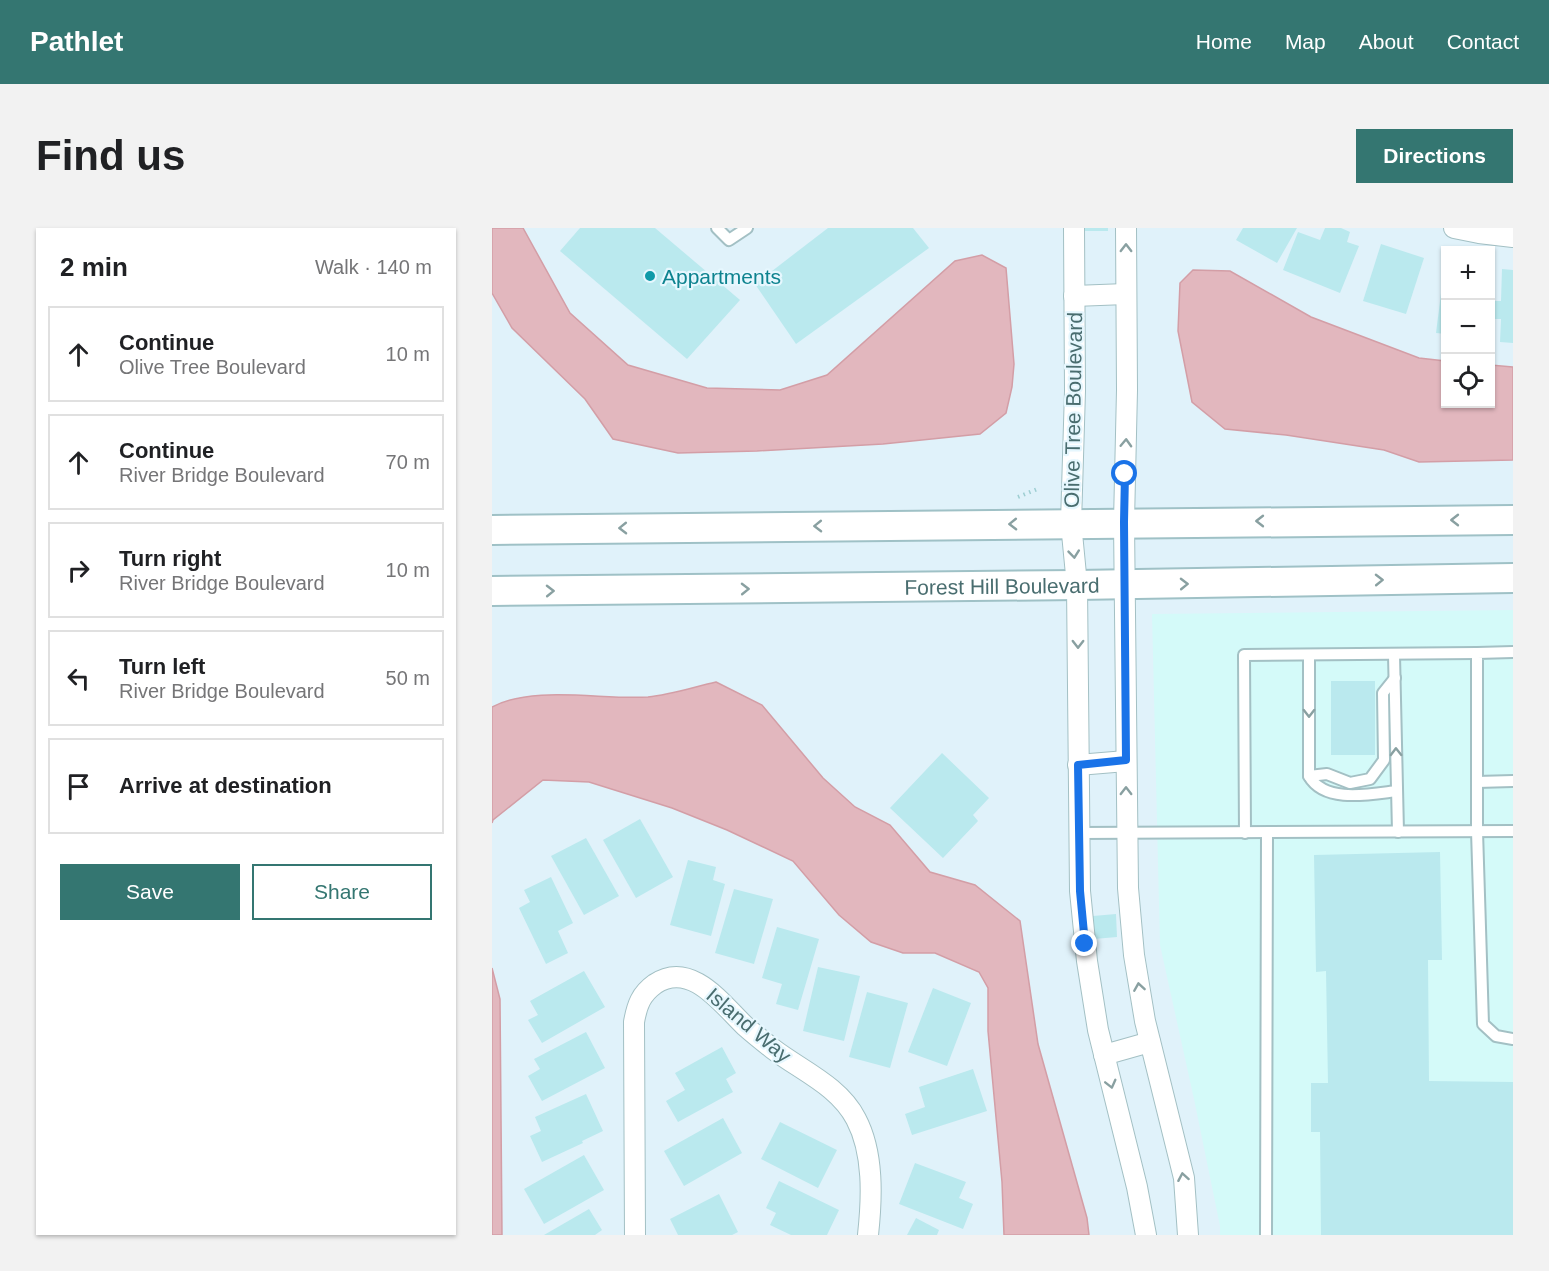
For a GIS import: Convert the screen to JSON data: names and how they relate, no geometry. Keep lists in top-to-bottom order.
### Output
{
  "streets": {
    "main road": ["Forest Hill Boulevard"],
    "street": ["Olive Tree Boulevard", "Island Way"]
  },
  "crossings": [
    ["Olive Tree Boulevard", "Forest Hill Boulevard"]
  ],
  "places": ["Appartments"],
  "page": {
    "header": "Pathlet",
    "nav": [
      "Home",
      "Map",
      "About",
      "Contact"
    ],
    "buttons": [
      "Directions",
      ["Save", "Share"]
    ],
    "title": "Find us",
    "heading": ["2 min", "Walk · 140 m"],
    "map_buttons": ["+", "−"],
    "list": [
      ["Continue", "Olive Tree Boulevard", "10 m"],
      ["Continue", "River Bridge Boulevard", "70 m"],
      ["Turn right", "River Bridge Boulevard", "10 m"],
      ["Turn left", "River Bridge Boulevard", "50 m"],
      "Arrive at destination"
    ]
  }
}
